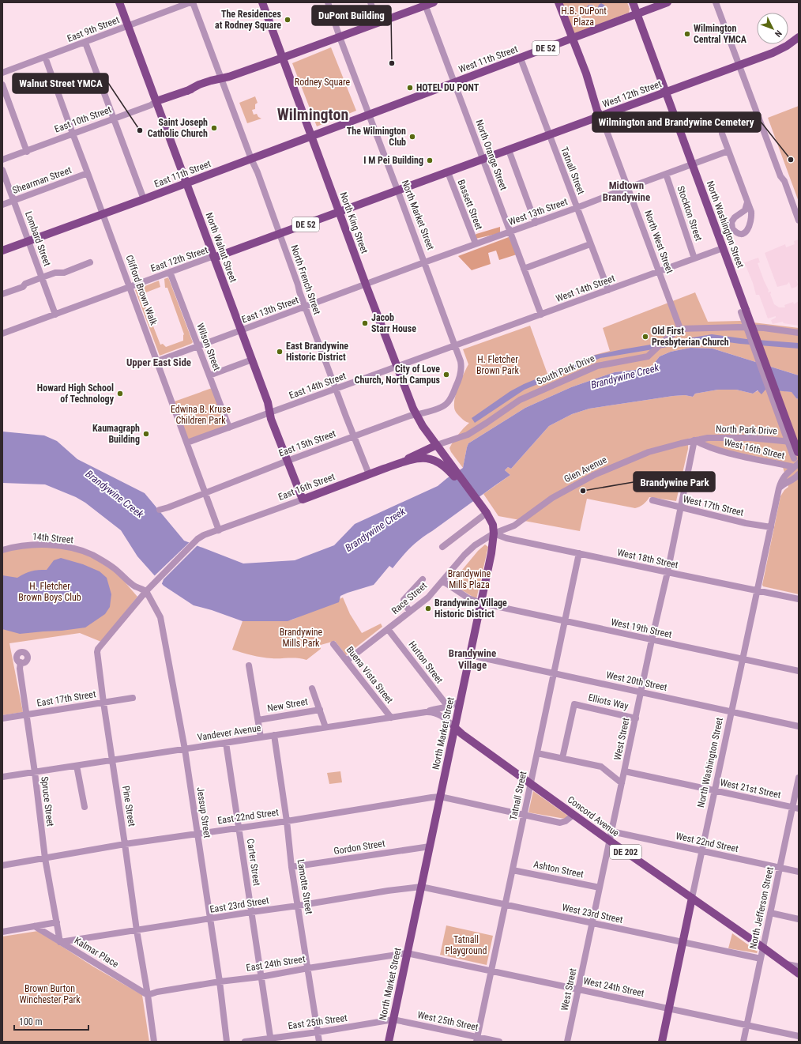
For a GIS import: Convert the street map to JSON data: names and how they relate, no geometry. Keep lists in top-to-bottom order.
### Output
{
  "streets": {
    "main road": [
      "DE 52",
      "West 11th Street",
      "West 12th Street",
      "East 10th Street",
      "East 11th Street",
      "North Market Street",
      "North King Street",
      "North Washington Street",
      "North West Street",
      "North Walnut Street",
      "East 12th Street",
      "East 16th Street",
      "Concord Avenue",
      "DE 202"
    ],
    "street": [
      "East 9th Street",
      "North Orange Street",
      "Tatnall Street",
      "Shearman Street",
      "Bassett Street",
      "West 13th Street",
      "Stockton Street",
      "Lombard Street",
      "North French Street",
      "West 14th Street",
      "Clifford Brown Walk",
      "East 13th Street",
      "Wilson Street",
      "South Park Drive",
      "East 14th Street",
      "North Park Drive",
      "East 15th Street",
      "West 16th Street",
      "Glen Avenue",
      "West 17th Street",
      "14th Street",
      "West 18th Street",
      "Race Street",
      "West 19th Street",
      "Hutton Street",
      "Buena Vista Street",
      "West 20th Street",
      "East 17th Street",
      "Elliots Way",
      "New Street",
      "Vandever Avenue",
      "West Street",
      "West 21st Street",
      "Spruce Street",
      "Pine Street",
      "Jessup Street",
      "East 22nd Street",
      "West 22nd Street",
      "Gordon Street",
      "Carter Street",
      "Ashton Street",
      "Lamotte Street",
      "East 23rd Street",
      "North Jefferson Street",
      "West 23rd Street",
      "Kalmar Place",
      "East 24th Street",
      "West 24th Street",
      "West 25th Street",
      "East 25th Street"
    ]
  },
  "crossings": [
    ["East 9th Street", "North Walnut Street"],
    ["East 9th Street", "Clifford Brown Walk"],
    ["West 11th Street", "North Orange Street"],
    ["West 11th Street", "Tatnall Street"],
    ["West 11th Street", "East 11th Street"],
    ["West 11th Street", "North Market Street"],
    ["West 11th Street", "North Washington Street"],
    ["West 11th Street", "North West Street"],
    ["West 12th Street", "North Orange Street"],
    ["West 12th Street", "Tatnall Street"],
    ["West 12th Street", "Bassett Street"],
    ["West 12th Street", "North Market Street"],
    ["West 12th Street", "North Washington Street"],
    ["West 12th Street", "North West Street"],
    ["West 12th Street", "East 12th Street"],
    ["East 10th Street", "North Orange Street"],
    ["East 10th Street", "North Market Street"],
    ["East 10th Street", "North King Street"],
    ["East 10th Street", "North Walnut Street"],
    ["East 10th Street", "North French Street"],
    ["East 10th Street", "Clifford Brown Walk"],
    ["North Orange Street", "West 13th Street"],
    ["North Orange Street", "West 14th Street"],
    ["Tatnall Street", "West 13th Street"],
    ["Tatnall Street", "West 14th Street"],
    ["Tatnall Street", "West 18th Street"],
    ["Tatnall Street", "West 19th Street"],
    ["Tatnall Street", "West 20th Street"],
    ["Tatnall Street", "Concord Avenue"],
    ["Tatnall Street", "Ashton Street"],
    ["Tatnall Street", "West 23rd Street"],
    ["Tatnall Street", "West 24th Street"],
    ["Tatnall Street", "West 25th Street"],
    ["East 11th Street", "North Market Street"],
    ["East 11th Street", "North King Street"],
    ["East 11th Street", "Lombard Street"],
    ["East 11th Street", "North Walnut Street"],
    ["East 11th Street", "North French Street"],
    ["East 11th Street", "Clifford Brown Walk"],
    ["Shearman Street", "Lombard Street"],
    ["Shearman Street", "Clifford Brown Walk"],
    ["Bassett Street", "West 13th Street"],
    ["West 13th Street", "Stockton Street"],
    ["West 13th Street", "North Market Street"],
    ["West 13th Street", "North Washington Street"],
    ["West 13th Street", "North West Street"],
    ["West 13th Street", "East 13th Street"],
    ["Stockton Street", "West 14th Street"],
    ["North Market Street", "North King Street"],
    ["North Market Street", "East 12th Street"],
    ["North Market Street", "West 14th Street"],
    ["North Market Street", "East 13th Street"],
    ["North Market Street", "South Park Drive"],
    ["North Market Street", "East 14th Street"],
    ["North Market Street", "East 15th Street"],
    ["North Market Street", "Glen Avenue"],
    ["North Market Street", "East 16th Street"],
    ["North Market Street", "West 18th Street"],
    ["North Market Street", "Race Street"],
    ["North Market Street", "West 19th Street"],
    ["North Market Street", "West 20th Street"],
    ["North Market Street", "Vandever Avenue"],
    ["North Market Street", "East 22nd Street"],
    ["North Market Street", "Concord Avenue"],
    ["North Market Street", "Gordon Street"],
    ["North Market Street", "East 23rd Street"],
    ["North Market Street", "West 23rd Street"],
    ["North Market Street", "East 24th Street"],
    ["North Market Street", "West 24th Street"],
    ["North Market Street", "West 25th Street"],
    ["North Market Street", "East 25th Street"],
    ["North King Street", "East 12th Street"],
    ["North King Street", "East 13th Street"],
    ["North King Street", "South Park Drive"],
    ["North King Street", "East 14th Street"],
    ["North King Street", "East 15th Street"],
    ["North Washington Street", "West 14th Street"],
    ["North Washington Street", "West 16th Street"],
    ["North Washington Street", "West 17th Street"],
    ["North Washington Street", "West 18th Street"],
    ["North Washington Street", "West 19th Street"],
    ["North Washington Street", "West 20th Street"],
    ["North Washington Street", "West 21st Street"],
    ["North Washington Street", "Concord Avenue"],
    ["North Washington Street", "West 22nd Street"],
    ["North Washington Street", "West 23rd Street"],
    ["North Washington Street", "West 24th Street"],
    ["Lombard Street", "East 12th Street"],
    ["North West Street", "West 14th Street"],
    ["North West Street", "South Park Drive"],
    ["North Walnut Street", "East 12th Street"],
    ["North Walnut Street", "East 13th Street"],
    ["North Walnut Street", "East 14th Street"],
    ["North Walnut Street", "East 15th Street"],
    ["North Walnut Street", "East 16th Street"],
    ["East 12th Street", "North French Street"],
    ["East 12th Street", "Clifford Brown Walk"],
    ["East 12th Street", "Wilson Street"],
    ["North French Street", "East 13th Street"],
    ["North French Street", "East 14th Street"],
    ["North French Street", "East 15th Street"],
    ["North French Street", "East 16th Street"],
    ["West 14th Street", "East 14th Street"],
    ["Clifford Brown Walk", "East 13th Street"],
    ["Clifford Brown Walk", "East 14th Street"],
    ["Clifford Brown Walk", "East 15th Street"],
    ["Clifford Brown Walk", "East 16th Street"],
    ["East 13th Street", "Wilson Street"],
    ["Wilson Street", "East 14th Street"],
    ["North Park Drive", "West 16th Street"],
    ["North Park Drive", "Glen Avenue"],
    ["North Park Drive", "West Street"],
    ["West 16th Street", "Glen Avenue"],
    ["West 16th Street", "West Street"],
    ["Glen Avenue", "West 18th Street"],
    ["Glen Avenue", "Race Street"],
    ["Glen Avenue", "West Street"],
    ["East 16th Street", "14th Street"],
    ["East 16th Street", "Pine Street"],
    ["East 16th Street", "Jessup Street"],
    ["West 17th Street", "West Street"],
    ["14th Street", "Pine Street"],
    ["14th Street", "Jessup Street"],
    ["West 18th Street", "Race Street"],
    ["West 18th Street", "West Street"],
    ["Race Street", "West 19th Street"],
    ["Race Street", "Hutton Street"],
    ["Race Street", "Buena Vista Street"],
    ["West 19th Street", "West Street"],
    ["Buena Vista Street", "Vandever Avenue"],
    ["West 20th Street", "West Street"],
    ["East 17th Street", "Spruce Street"],
    ["East 17th Street", "Pine Street"],
    ["Elliots Way", "West Street"],
    ["Vandever Avenue", "Spruce Street"],
    ["Vandever Avenue", "Pine Street"],
    ["Vandever Avenue", "Jessup Street"],
    ["Vandever Avenue", "Concord Avenue"],
    ["Vandever Avenue", "Carter Street"],
    ["Vandever Avenue", "Lamotte Street"],
    ["West Street", "West 21st Street"],
    ["West Street", "Concord Avenue"],
    ["West Street", "West 22nd Street"],
    ["West Street", "Ashton Street"],
    ["West Street", "West 23rd Street"],
    ["West Street", "West 24th Street"],
    ["West 21st Street", "North Jefferson Street"],
    ["Spruce Street", "East 22nd Street"],
    ["Spruce Street", "East 23rd Street"],
    ["Spruce Street", "Kalmar Place"],
    ["Pine Street", "Jessup Street"],
    ["Pine Street", "East 22nd Street"],
    ["Pine Street", "East 23rd Street"],
    ["Pine Street", "Kalmar Place"],
    ["Pine Street", "East 24th Street"],
    ["Jessup Street", "East 22nd Street"],
    ["Jessup Street", "East 23rd Street"],
    ["Jessup Street", "East 24th Street"],
    ["East 22nd Street", "Carter Street"],
    ["East 22nd Street", "Lamotte Street"],
    ["Concord Avenue", "North Jefferson Street"],
    ["West 22nd Street", "North Jefferson Street"],
    ["Gordon Street", "Lamotte Street"],
    ["Carter Street", "East 23rd Street"],
    ["Carter Street", "East 24th Street"],
    ["Carter Street", "East 25th Street"],
    ["Lamotte Street", "East 23rd Street"],
    ["Lamotte Street", "East 24th Street"],
    ["Lamotte Street", "East 25th Street"],
    ["East 23rd Street", "West 23rd Street"],
    ["East 23rd Street", "Kalmar Place"],
    ["North Jefferson Street", "West 23rd Street"],
    ["North Jefferson Street", "West 24th Street"],
    ["Kalmar Place", "East 24th Street"],
    ["East 24th Street", "West 24th Street"],
    ["West 25th Street", "East 25th Street"]
  ],
  "districts": [
    "Wilmington",
    "Midtown Brandywine",
    "Upper East Side",
    "Brandywine Village"
  ],
  "water": ["Brandywine Creek"],
  "parks": [
    "H.B. DuPont Plaza",
    "Rodney Square",
    "H. Fletcher Brown Park",
    "Edwina B. Kruse Children Park",
    "Brandywine Mills Plaza",
    "H. Fletcher Brown Boys Club",
    "Brandywine Mills Park",
    "Tatnall Playground",
    "Brown Burton Winchester Park"
  ],
  "places": [
    "The Residences at Rodney Square",
    "Wilmington Central YMCA",
    "DuPont Building",
    "HOTEL DU PONT",
    "Saint Joseph Catholic Church",
    "Walnut Street YMCA",
    "The Wilmington Club",
    "Wilmington and Brandywine Cemetery",
    "I M Pei Building",
    "Jacob Starr House",
    "Old First Presbyterian Church",
    "East Brandywine Historic District",
    "City of Love Church, North Campus",
    "Howard High School of Technology",
    "Kaumagraph Building",
    "Brandywine Park",
    "Brandywine Village Historic District"
  ],
  "scale_bar": "100 m",
  "north": "bottom right"
}
